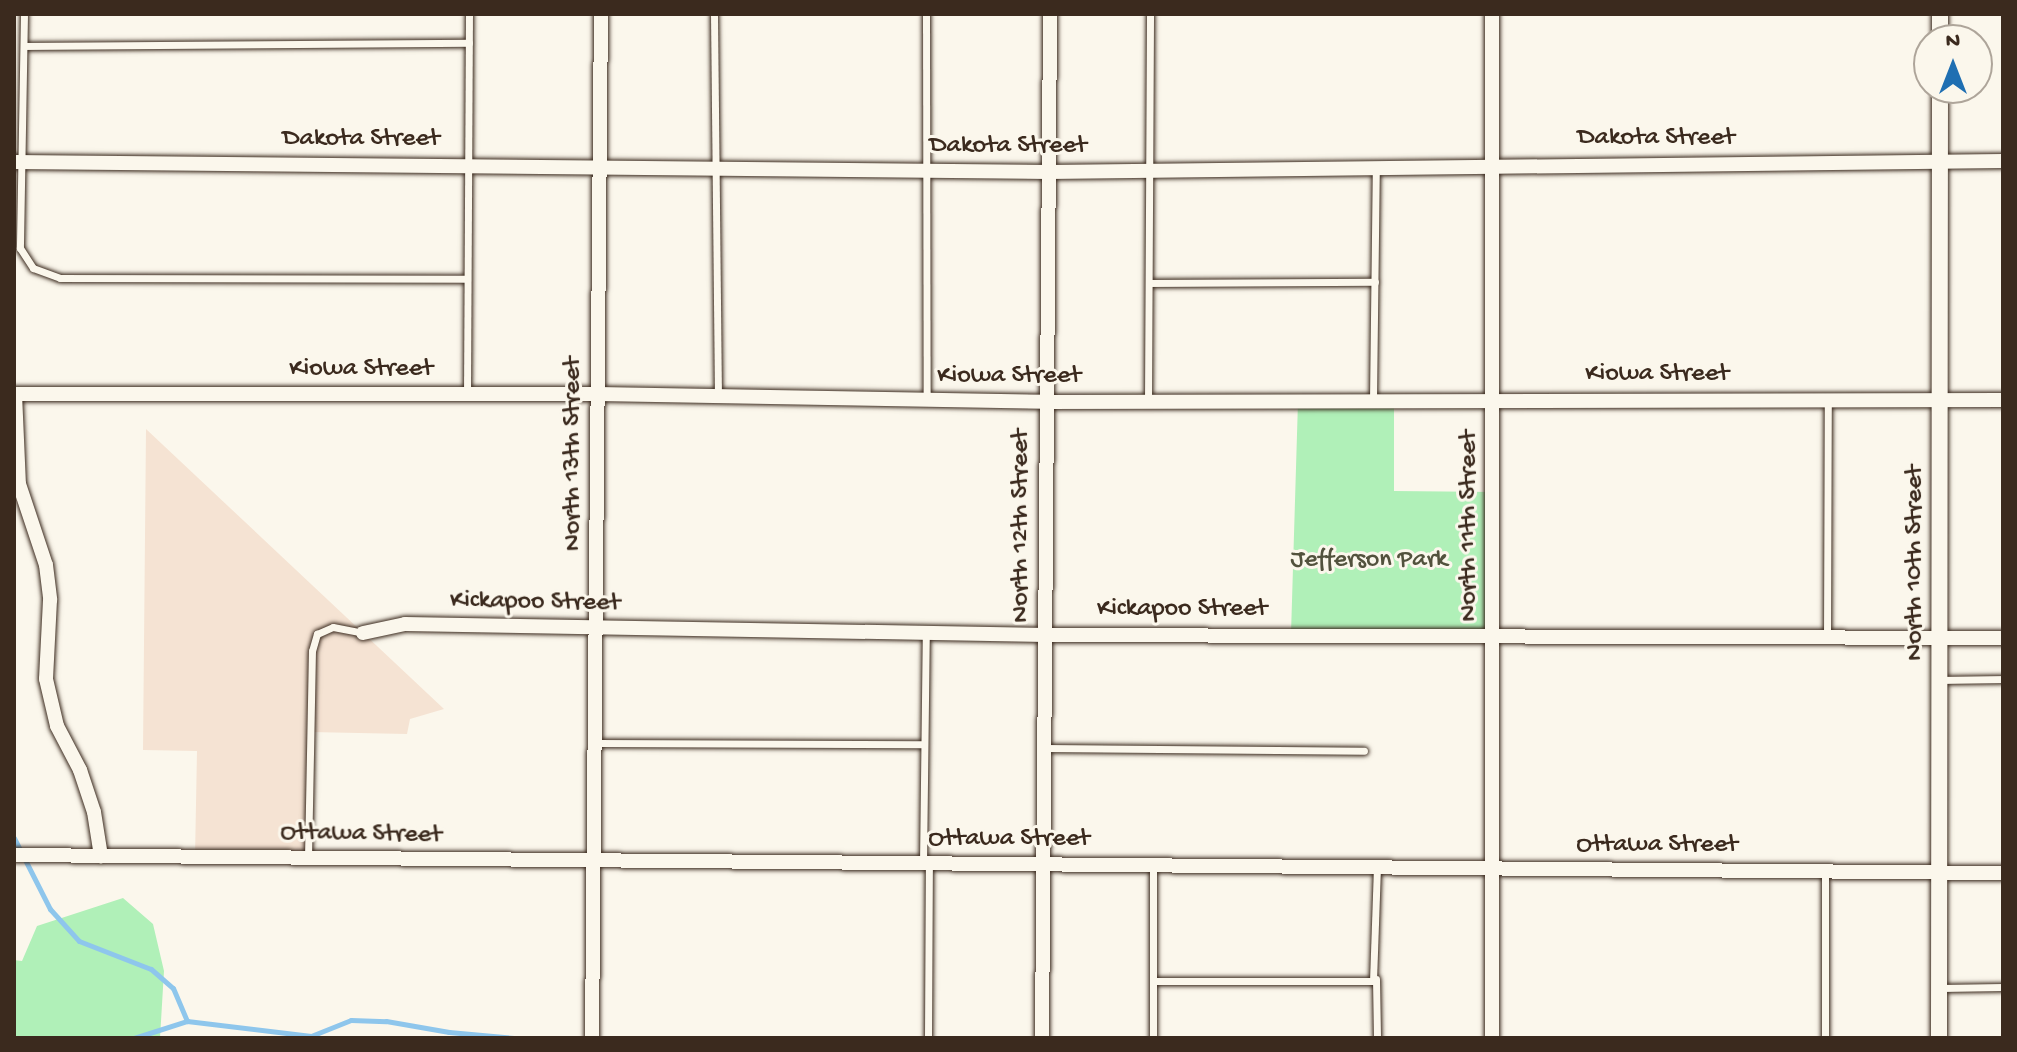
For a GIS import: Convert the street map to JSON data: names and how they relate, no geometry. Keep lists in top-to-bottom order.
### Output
{
  "streets": {
    "street": [
      "Dakota Street",
      "Kiowa Street",
      "North 13th Street",
      "North 12th Street",
      "North 11th Street",
      "North 10th Street",
      "Kickapoo Street",
      "Ottawa Street"
    ]
  },
  "crossings": [
    ["Dakota Street", "North 13th Street"],
    ["Dakota Street", "North 12th Street"],
    ["Dakota Street", "North 11th Street"],
    ["Dakota Street", "North 10th Street"],
    ["Kiowa Street", "North 13th Street"],
    ["Kiowa Street", "North 12th Street"],
    ["Kiowa Street", "North 11th Street"],
    ["Kiowa Street", "North 10th Street"],
    ["North 13th Street", "Kickapoo Street"],
    ["North 13th Street", "Ottawa Street"],
    ["North 12th Street", "Kickapoo Street"],
    ["North 12th Street", "Ottawa Street"],
    ["North 11th Street", "Kickapoo Street"],
    ["North 11th Street", "Ottawa Street"],
    ["North 10th Street", "Kickapoo Street"],
    ["North 10th Street", "Ottawa Street"]
  ],
  "parks": ["Jefferson Park"],
  "north": "top"
}
